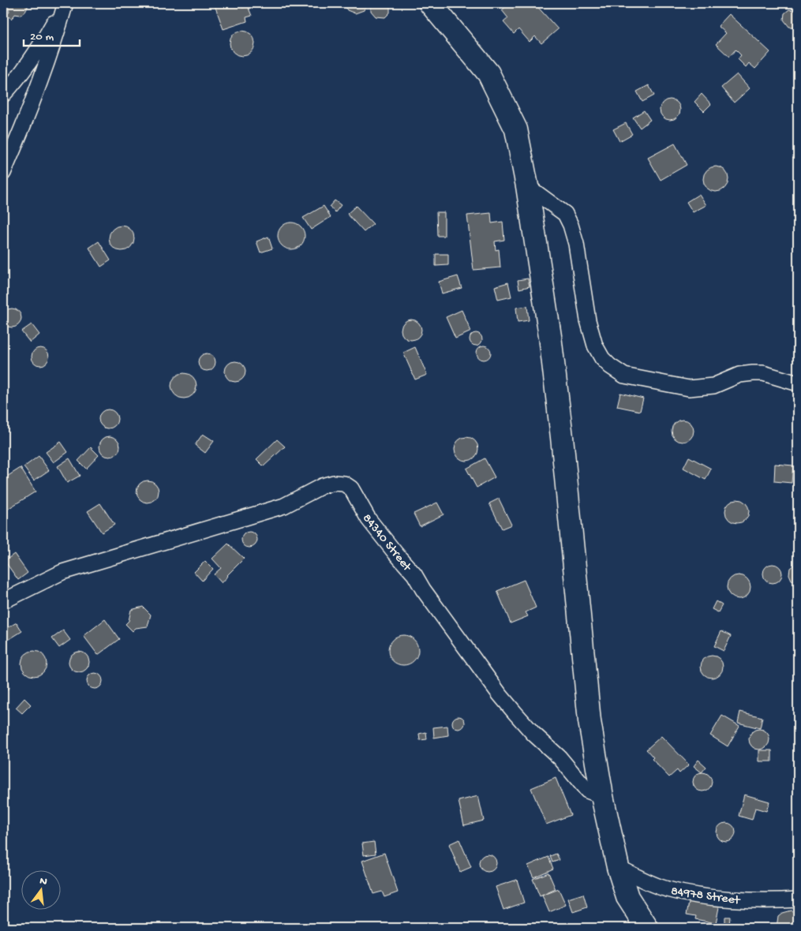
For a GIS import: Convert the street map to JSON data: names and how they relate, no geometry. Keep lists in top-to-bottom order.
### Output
{
  "streets": {
    "street": ["84340 Street", "84978 Street"]
  },
  "scale_bar": "20 m",
  "north": "top"
}
